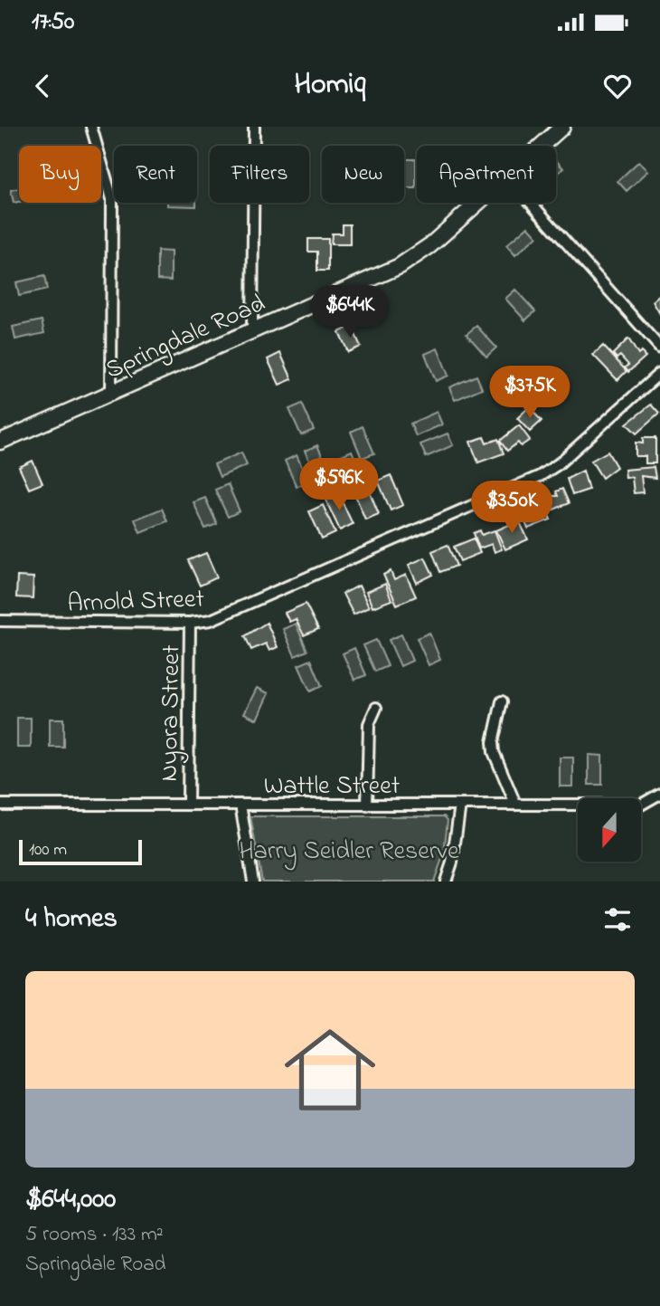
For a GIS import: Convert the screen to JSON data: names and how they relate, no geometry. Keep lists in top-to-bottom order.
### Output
{
  "streets": {
    "main road": ["Springdale Road"],
    "street": ["Arnold Street", "Nyora Street", "Wattle Street"]
  },
  "crossings": [
    ["Arnold Street", "Nyora Street"],
    ["Nyora Street", "Wattle Street"]
  ],
  "parks": ["Harry Seidler Reserve"],
  "scale_bar": "100 m",
  "north": "bottom",
  "page": {
    "status": "17:50",
    "header": "Homiq",
    "chip": [
      "Buy",
      "Rent",
      "Filters",
      "New",
      "Apartment"
    ],
    "price": [
      "$644K",
      "$375K",
      "$596K",
      "$350K"
    ],
    "scale": "100 m",
    "heading": "4 homes",
    "list": [
      {
        "name": "$644,000",
        "note": "5 rooms · 133 m² · Springdale Road"
      }
    ]
  }
}
